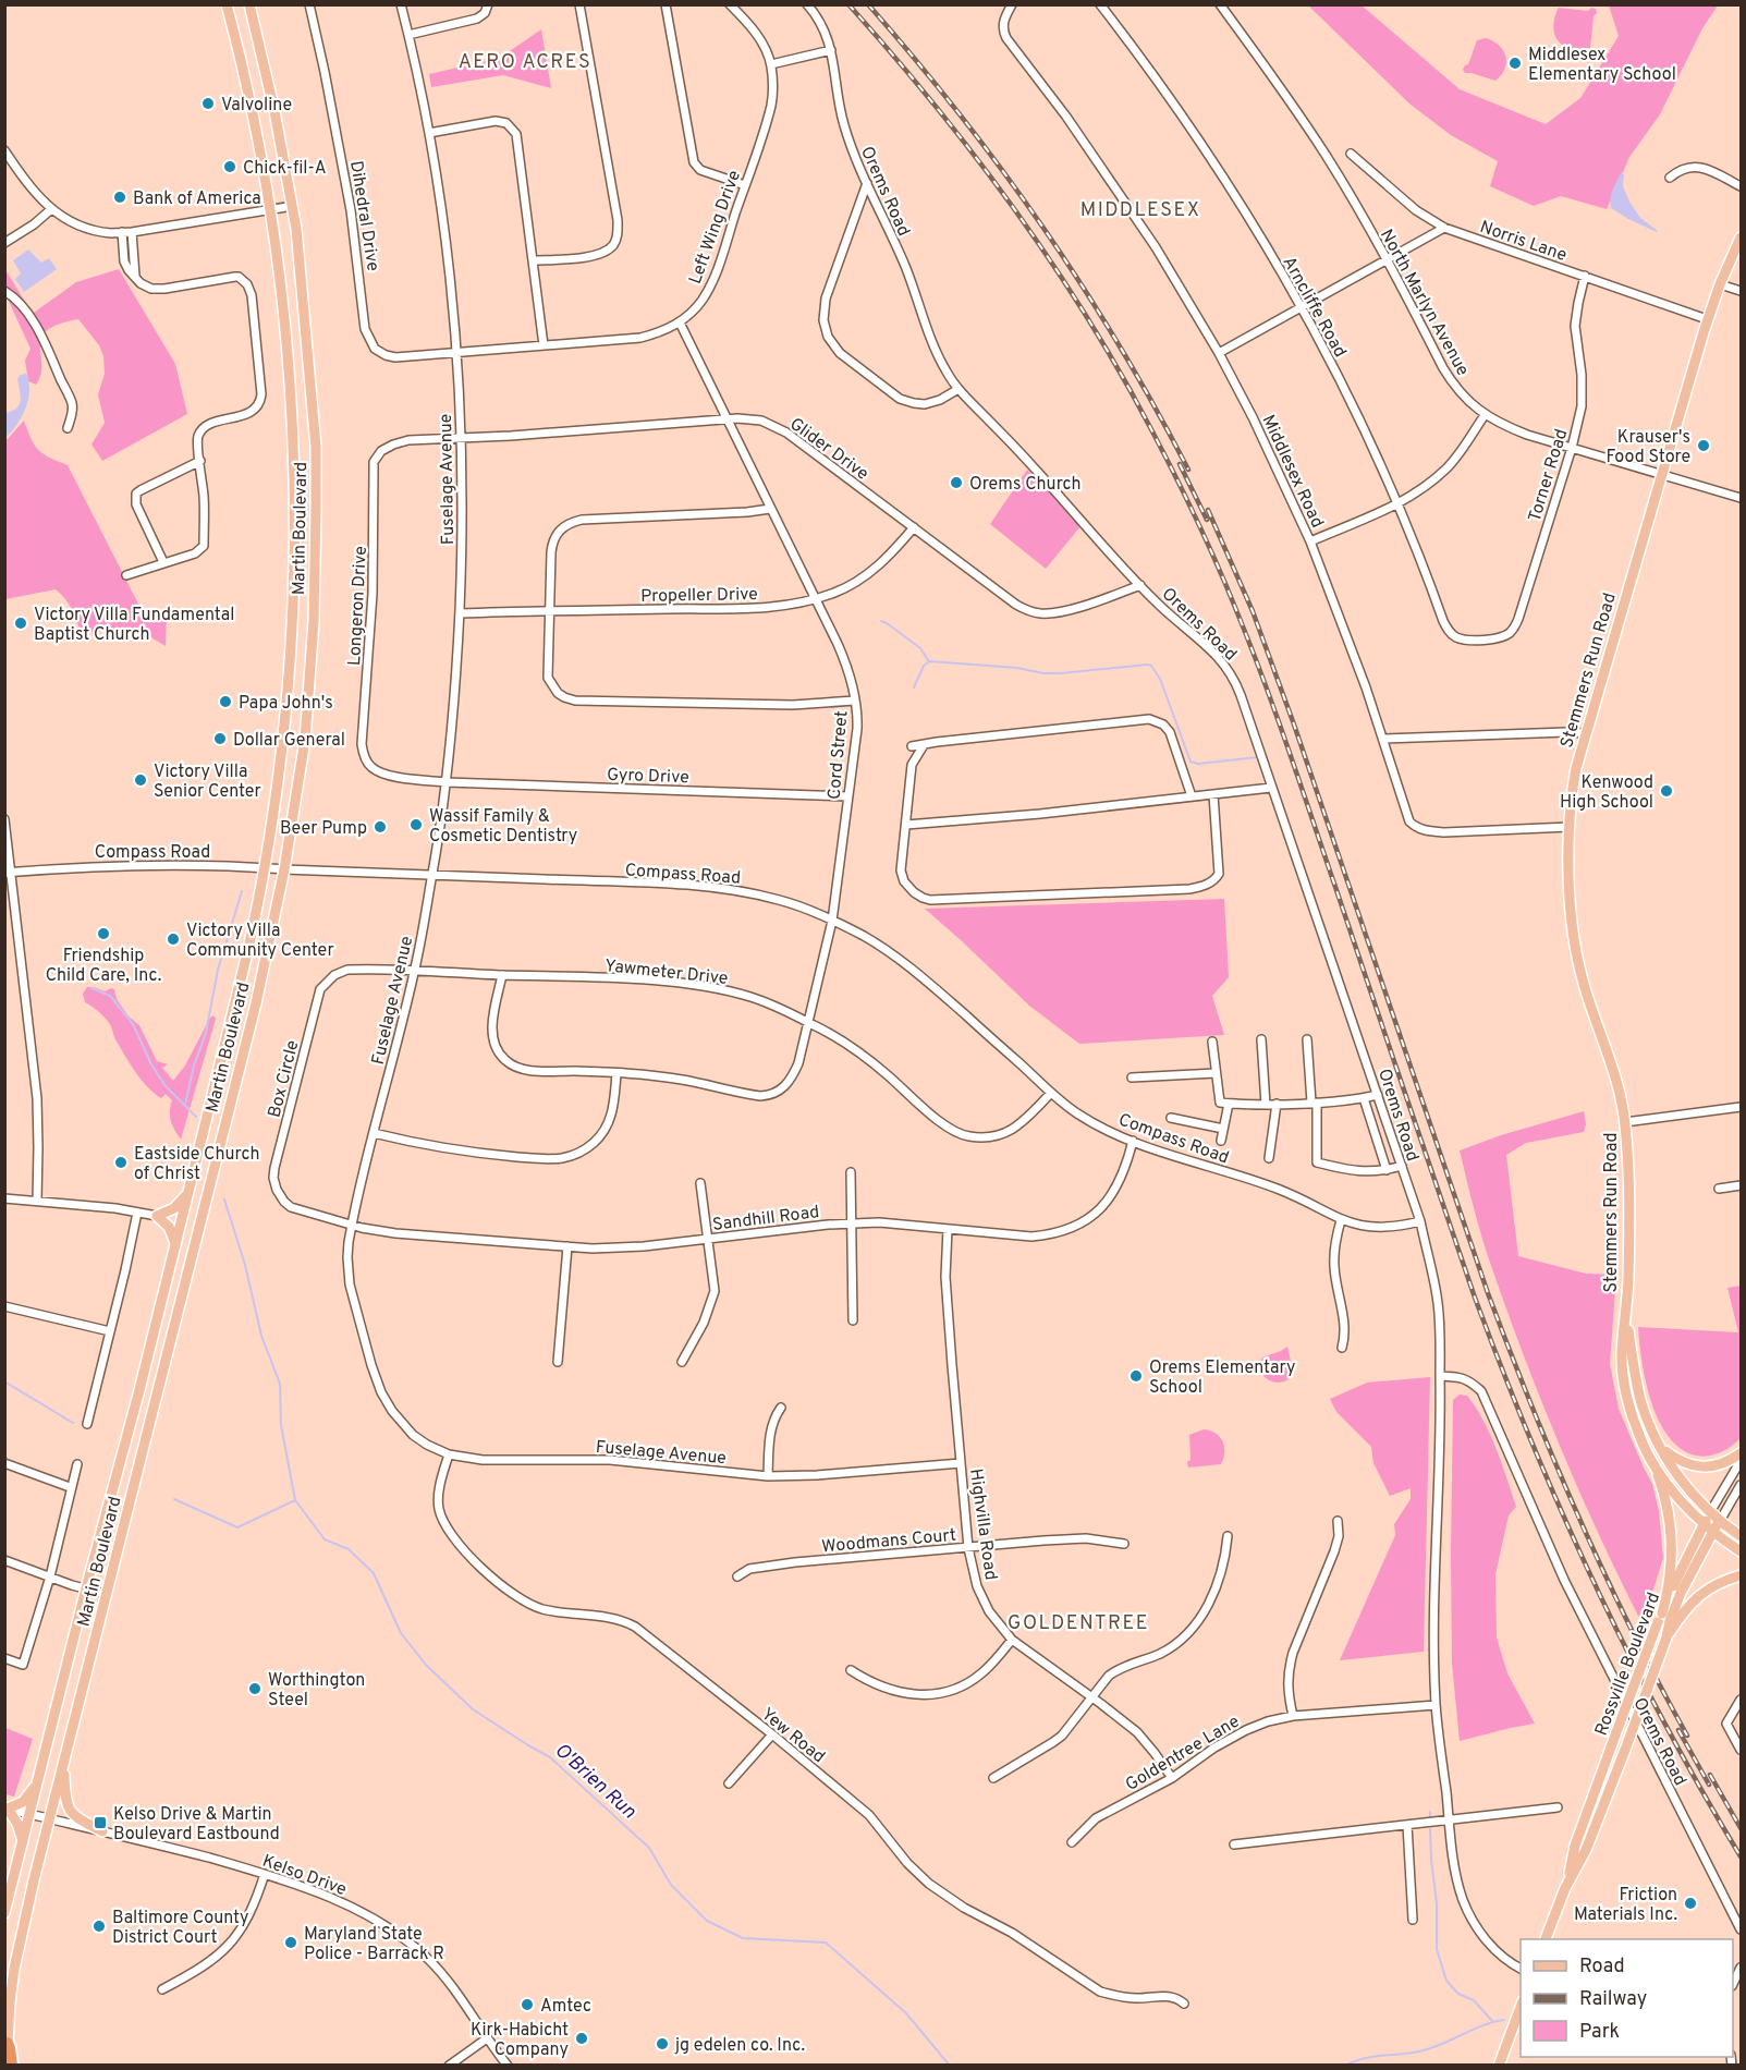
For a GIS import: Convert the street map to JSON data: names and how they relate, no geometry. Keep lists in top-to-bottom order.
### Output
{
  "streets": {
    "main road": ["Martin Boulevard", "Stemmers Run Road", "Rossville Boulevard"],
    "street": [
      "Orems Road",
      "Dihedral Drive",
      "Left Wing Drive",
      "Norris Lane",
      "North Marlyn Avenue",
      "Arncliffe Road",
      "Glider Drive",
      "Middlesex Road",
      "Torner Road",
      "Fuselage Avenue",
      "Propeller Drive",
      "Longeron Drive",
      "Cord Street",
      "Gyro Drive",
      "Compass Road",
      "Yawmeter Drive",
      "Box Circle",
      "Sandhill Road",
      "Highvilla Road",
      "Woodmans Court",
      "Yew Road",
      "Goldentree Lane",
      "Kelso Drive"
    ]
  },
  "crossings": [
    ["Orems Road", "Glider Drive"],
    ["Orems Road", "Compass Road"],
    ["Orems Road", "Goldentree Lane"],
    ["Dihedral Drive", "Left Wing Drive"],
    ["Dihedral Drive", "Fuselage Avenue"],
    ["Left Wing Drive", "Fuselage Avenue"],
    ["Left Wing Drive", "Cord Street"],
    ["Norris Lane", "Torner Road"],
    ["Norris Lane", "Stemmers Run Road"],
    ["North Marlyn Avenue", "Torner Road"],
    ["North Marlyn Avenue", "Stemmers Run Road"],
    ["Arncliffe Road", "Torner Road"],
    ["Glider Drive", "Fuselage Avenue"],
    ["Glider Drive", "Propeller Drive"],
    ["Glider Drive", "Longeron Drive"],
    ["Glider Drive", "Cord Street"],
    ["Middlesex Road", "Stemmers Run Road"],
    ["Fuselage Avenue", "Propeller Drive"],
    ["Fuselage Avenue", "Longeron Drive"],
    ["Fuselage Avenue", "Gyro Drive"],
    ["Fuselage Avenue", "Compass Road"],
    ["Fuselage Avenue", "Yawmeter Drive"],
    ["Fuselage Avenue", "Box Circle"],
    ["Fuselage Avenue", "Sandhill Road"],
    ["Fuselage Avenue", "Highvilla Road"],
    ["Fuselage Avenue", "Yew Road"],
    ["Martin Boulevard", "Compass Road"],
    ["Martin Boulevard", "Kelso Drive"],
    ["Propeller Drive", "Cord Street"],
    ["Longeron Drive", "Gyro Drive"],
    ["Stemmers Run Road", "Rossville Boulevard"],
    ["Cord Street", "Gyro Drive"],
    ["Cord Street", "Compass Road"],
    ["Cord Street", "Yawmeter Drive"],
    ["Compass Road", "Yawmeter Drive"],
    ["Compass Road", "Sandhill Road"],
    ["Yawmeter Drive", "Box Circle"],
    ["Box Circle", "Sandhill Road"],
    ["Sandhill Road", "Highvilla Road"],
    ["Highvilla Road", "Woodmans Court"],
    ["Highvilla Road", "Goldentree Lane"]
  ],
  "districts": ["AERO ACRES", "MIDDLESEX", "GOLDENTREE"],
  "water": ["O'Brien Run"],
  "places": {
    "other": [
      "Middlesex Elementary School",
      "Valvoline",
      "Chick-fil-A",
      "Bank of America",
      "Krauser's Food Store",
      "Orems Church",
      "Victory Villa Fundamental Baptist Church",
      "Papa John's",
      "Dollar General",
      "Victory Villa Senior Center",
      "Kenwood High School",
      "Wassif Family & Cosmetic Dentistry",
      "Beer Pump",
      "Friendship Child Care, Inc.",
      "Victory Villa Community Center",
      "Eastside Church of Christ",
      "Orems Elementary School",
      "Worthington Steel",
      "Friction Materials Inc.",
      "Baltimore County District Court",
      "Maryland State Police - Barrack R",
      "Amtec",
      "Kirk-Habicht Company",
      "jg edelen co. Inc."
    ],
    "transit": ["Kelso Drive & Martin Boulevard Eastbound"]
  },
  "legend": ["Road", "Railway", "Park"]
}
